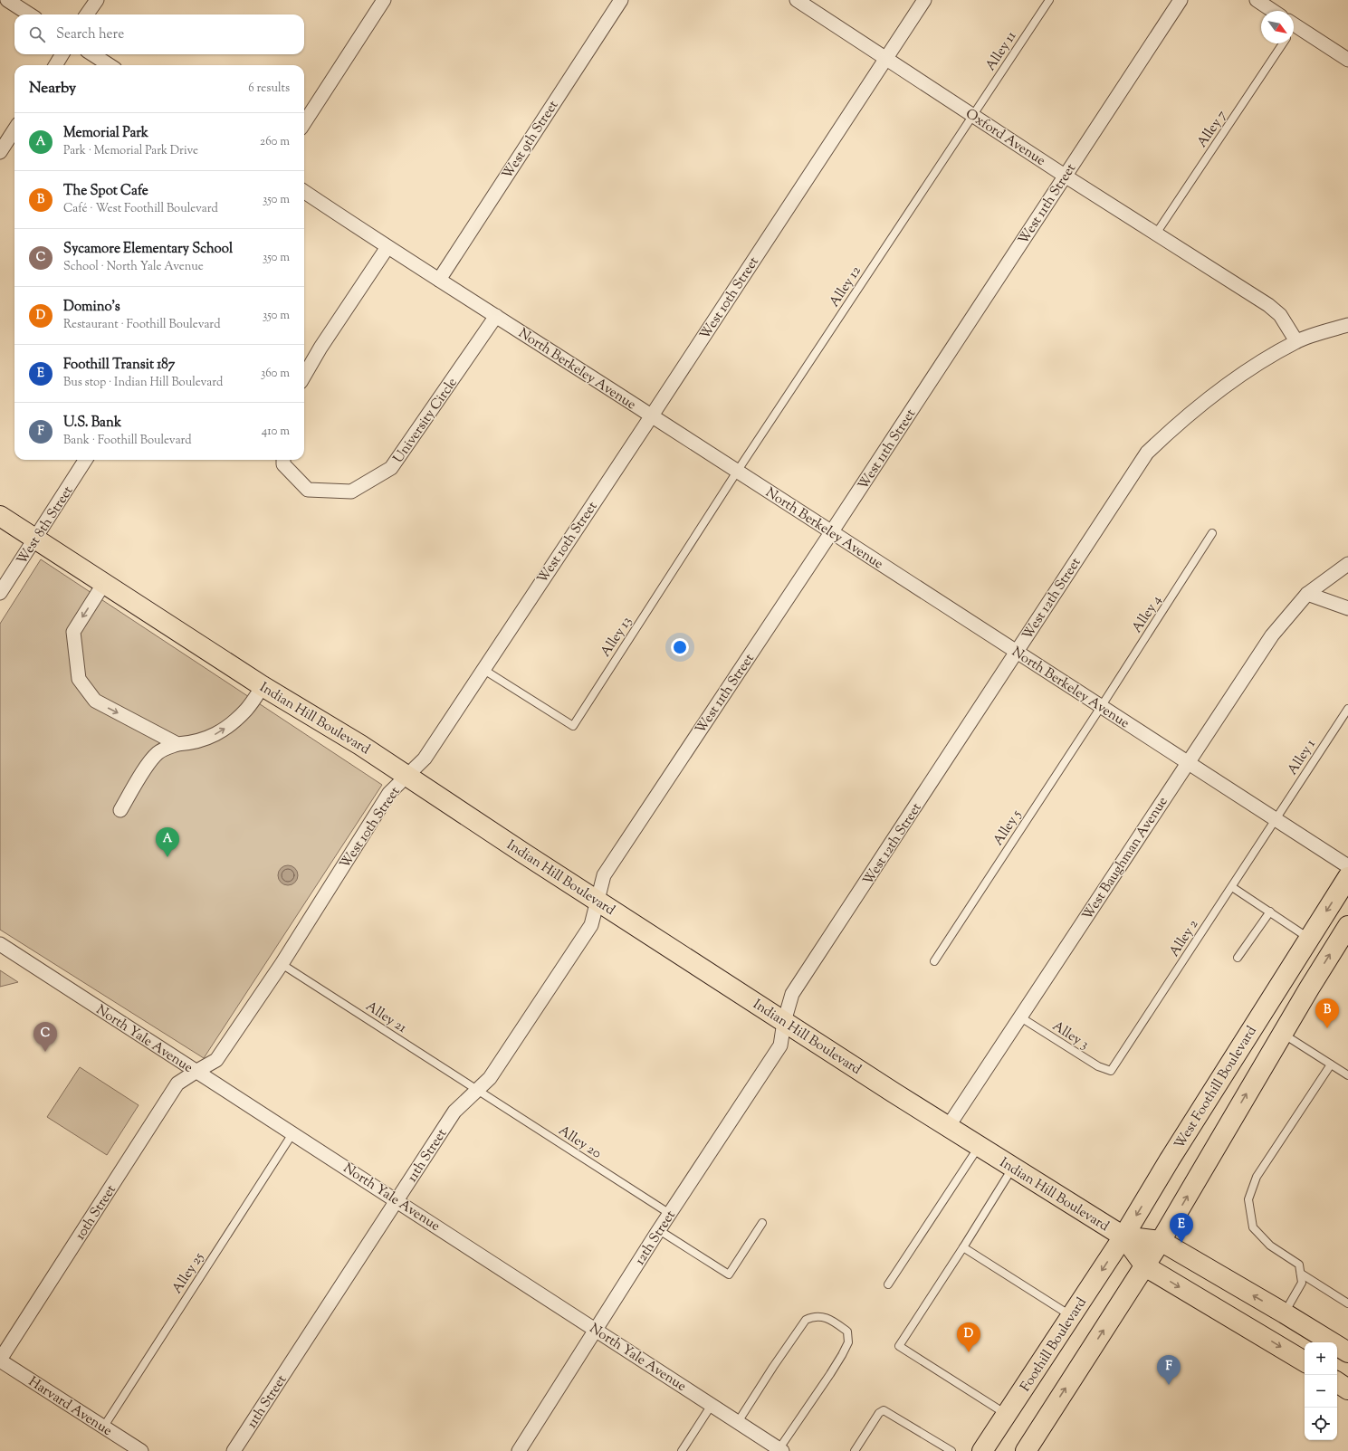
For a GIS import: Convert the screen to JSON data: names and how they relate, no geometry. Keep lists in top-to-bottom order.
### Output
{
  "streets": {
    "main road": ["Indian Hill Boulevard", "West Foothill Boulevard", "Foothill Boulevard"],
    "street": [
      "Oxford Avenue",
      "West 9th Street",
      "West 11th Street",
      "West 10th Street",
      "North Berkeley Avenue",
      "University Circle",
      "West 8th Street",
      "West 12th Street",
      "West Baughman Avenue",
      "North Yale Avenue",
      "11th Street",
      "10th Street",
      "12th Street",
      "Harvard Avenue"
    ],
    "lane": [
      "Alley 11",
      "Alley 7",
      "Alley 12",
      "Alley 4",
      "Alley 13",
      "Alley 1",
      "Alley 5",
      "Alley 2",
      "Alley 21",
      "Alley 3",
      "Alley 20",
      "Alley 25"
    ]
  },
  "crossings": [
    ["Alley 11", "Oxford Avenue"],
    ["Alley 11", "Alley 12"],
    ["Alley 7", "Oxford Avenue"],
    ["Oxford Avenue", "West 11th Street"],
    ["Oxford Avenue", "Alley 12"],
    ["Oxford Avenue", "West 10th Street"],
    ["Oxford Avenue", "West 12th Street"],
    ["West 9th Street", "North Berkeley Avenue"],
    ["West 11th Street", "North Berkeley Avenue"],
    ["West 11th Street", "Indian Hill Boulevard"],
    ["West 11th Street", "11th Street"],
    ["Alley 12", "North Berkeley Avenue"],
    ["Alley 12", "Alley 13"],
    ["West 10th Street", "North Berkeley Avenue"],
    ["West 10th Street", "Alley 13"],
    ["West 10th Street", "Indian Hill Boulevard"],
    ["West 10th Street", "Alley 21"],
    ["West 10th Street", "North Yale Avenue"],
    ["West 10th Street", "10th Street"],
    ["North Berkeley Avenue", "University Circle"],
    ["North Berkeley Avenue", "West 12th Street"],
    ["North Berkeley Avenue", "Alley 4"],
    ["North Berkeley Avenue", "Alley 13"],
    ["North Berkeley Avenue", "Alley 1"],
    ["North Berkeley Avenue", "Alley 5"],
    ["North Berkeley Avenue", "West Baughman Avenue"],
    ["North Berkeley Avenue", "Alley 2"],
    ["West 8th Street", "Indian Hill Boulevard"],
    ["West 12th Street", "Indian Hill Boulevard"],
    ["West 12th Street", "12th Street"],
    ["Alley 4", "Alley 5"],
    ["Indian Hill Boulevard", "West Baughman Avenue"],
    ["Indian Hill Boulevard", "West Foothill Boulevard"],
    ["Indian Hill Boulevard", "11th Street"],
    ["Indian Hill Boulevard", "12th Street"],
    ["Indian Hill Boulevard", "Foothill Boulevard"],
    ["Alley 1", "Alley 2"],
    ["West Baughman Avenue", "Alley 3"],
    ["Alley 2", "Alley 3"],
    ["Alley 21", "Alley 20"],
    ["Alley 21", "11th Street"],
    ["North Yale Avenue", "11th Street"],
    ["North Yale Avenue", "10th Street"],
    ["North Yale Avenue", "12th Street"],
    ["North Yale Avenue", "Alley 25"],
    ["West Foothill Boulevard", "Foothill Boulevard"],
    ["Alley 20", "11th Street"],
    ["Alley 20", "12th Street"],
    ["10th Street", "Harvard Avenue"],
    ["Alley 25", "Harvard Avenue"]
  ],
  "north": "bottom right",
  "page": {
    "search": "Search here",
    "heading": ["Nearby", "6 results"],
    "list": [
      {
        "mark": "A",
        "name": "Memorial Park",
        "note": "Park · Memorial Park Drive",
        "value": "260 m"
      },
      {
        "mark": "B",
        "name": "The Spot Cafe",
        "note": "Café · West Foothill Boulevard",
        "value": "350 m"
      },
      {
        "mark": "C",
        "name": "Sycamore Elementary School",
        "note": "School · North Yale Avenue",
        "value": "350 m"
      },
      {
        "mark": "D",
        "name": "Domino's",
        "note": "Restaurant · Foothill Boulevard",
        "value": "350 m"
      },
      {
        "mark": "E",
        "name": "Foothill Transit 187",
        "note": "Bus stop · Indian Hill Boulevard",
        "value": "360 m"
      },
      {
        "mark": "F",
        "name": "U.S. Bank",
        "note": "Bank · Foothill Boulevard",
        "value": "410 m"
      }
    ],
    "pins": [
      "A",
      "B",
      "C",
      "E",
      "D",
      "F"
    ],
    "map_buttons": ["+", "−"]
  }
}
